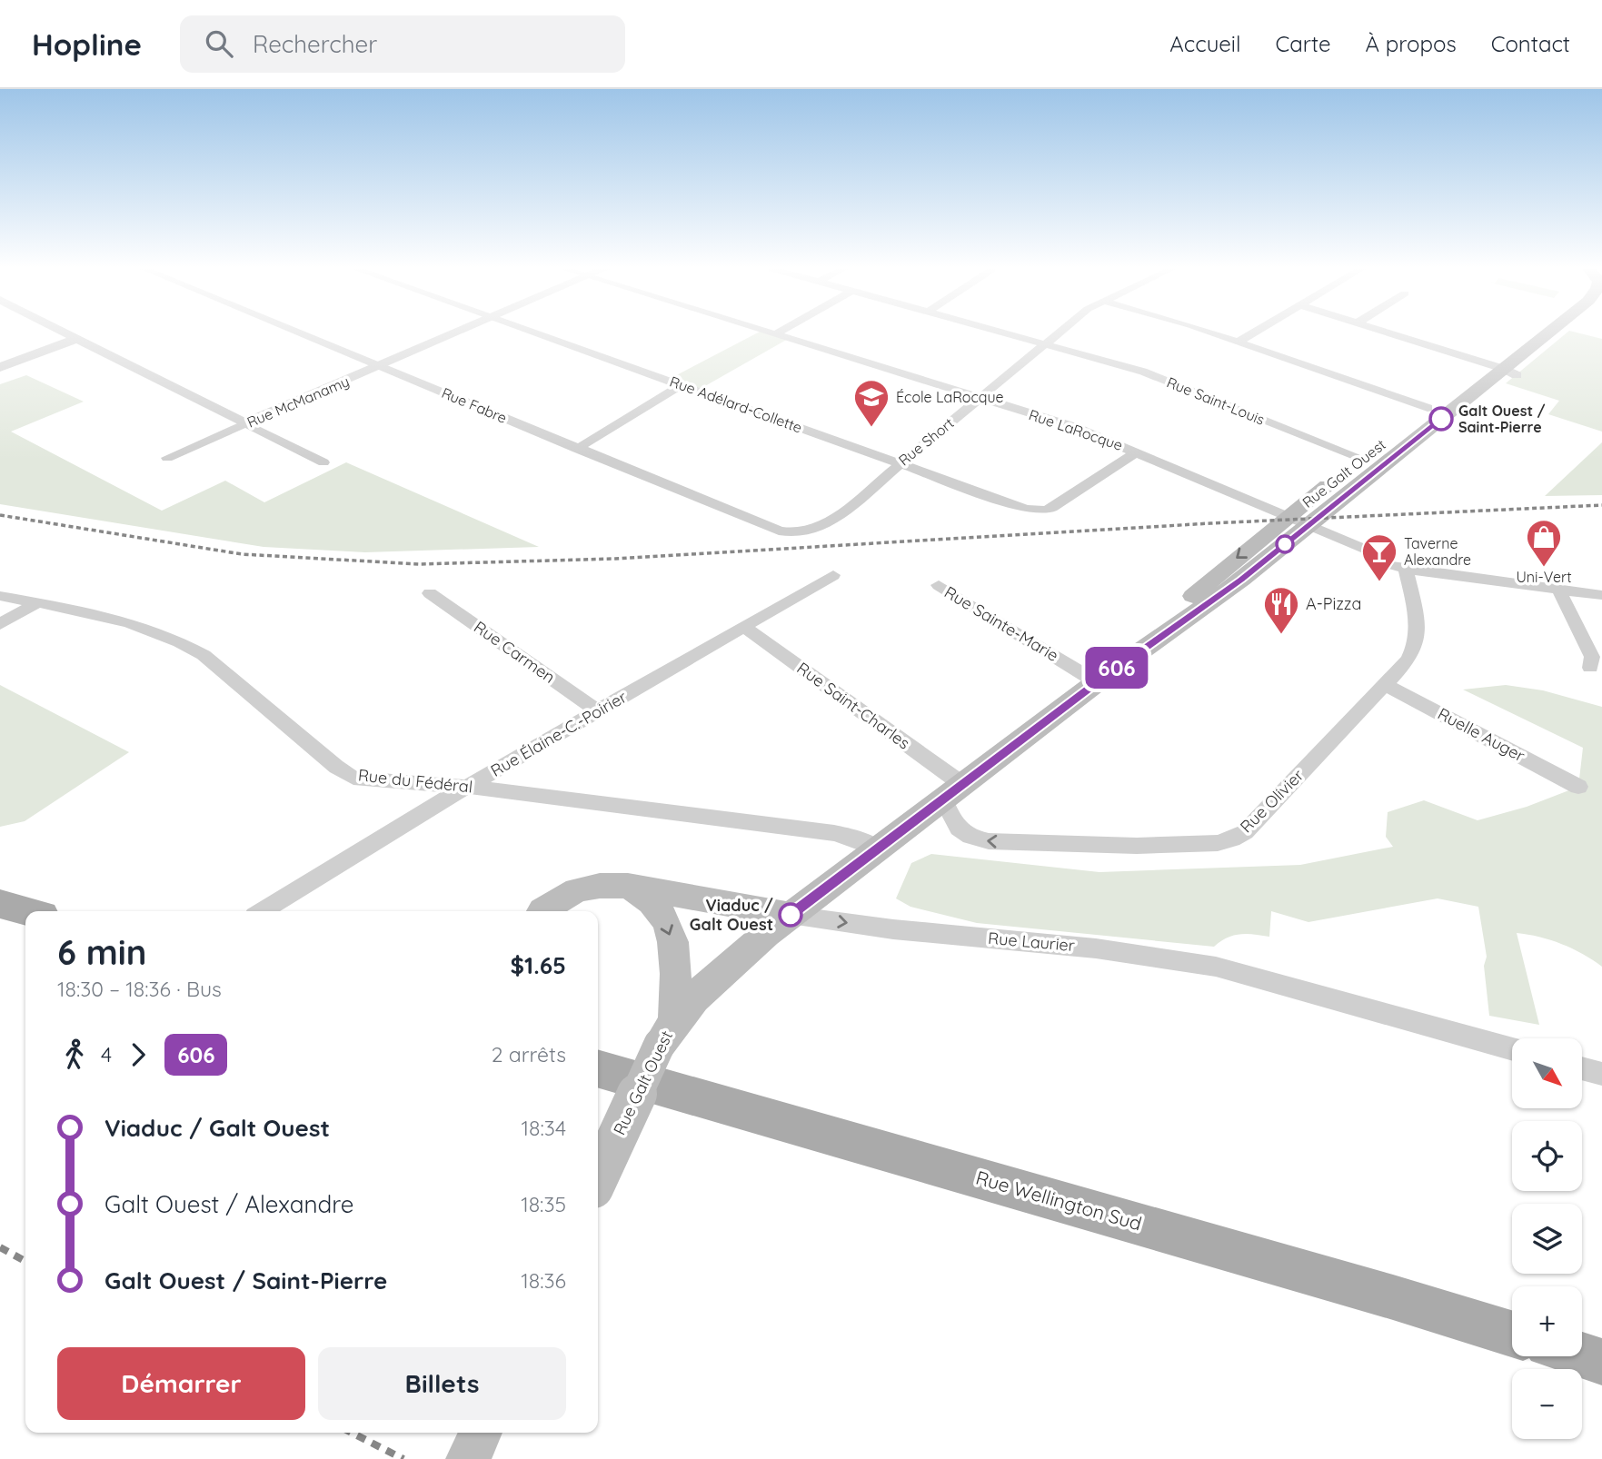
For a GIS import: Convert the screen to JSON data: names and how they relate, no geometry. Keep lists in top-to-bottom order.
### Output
{
  "streets": {
    "main road": ["Rue Galt Ouest", "Rue Laurier", "Rue Wellington Sud"],
    "street": [
      "Rue Saint-Louis",
      "Rue McManamy",
      "Rue Adélard-Collette",
      "Rue Fabre",
      "Rue LaRocque",
      "Rue Short",
      "Rue Sainte-Marie",
      "Rue Carmen",
      "Rue Saint-Charles",
      "Rue Élaine-C.-Poirier",
      "Ruelle Auger",
      "Rue du Fédéral",
      "Rue Olivier"
    ]
  },
  "crossings": [
    ["Rue Saint-Louis", "Rue Short"],
    ["Rue Saint-Louis", "Rue Galt Ouest"],
    ["Rue McManamy", "Rue Fabre"],
    ["Rue Adélard-Collette", "Rue LaRocque"],
    ["Rue Adélard-Collette", "Rue Short"],
    ["Rue Fabre", "Rue Short"],
    ["Rue LaRocque", "Rue Short"],
    ["Rue LaRocque", "Rue Galt Ouest"],
    ["Rue LaRocque", "Rue Olivier"],
    ["Rue Galt Ouest", "Rue Sainte-Marie"],
    ["Rue Galt Ouest", "Rue Saint-Charles"],
    ["Rue Galt Ouest", "Rue du Fédéral"],
    ["Rue Galt Ouest", "Rue Olivier"],
    ["Rue Galt Ouest", "Rue Laurier"],
    ["Rue Carmen", "Rue Élaine-C.-Poirier"],
    ["Rue Saint-Charles", "Rue Élaine-C.-Poirier"],
    ["Rue Saint-Charles", "Rue Olivier"],
    ["Rue Élaine-C.-Poirier", "Rue du Fédéral"],
    ["Ruelle Auger", "Rue Olivier"]
  ],
  "one_way": ["Rue Olivier", "Rue Laurier"],
  "places": {
    "other": ["Galt Ouest / Saint-Pierre", "Viaduc / Galt Ouest"],
    "school or university": ["École LaRocque"],
    "shop": ["Uni-Vert"],
    "bar": ["Taverne Alexandre"],
    "restaurant": ["A-Pizza"]
  },
  "lines": ["bus line 606"],
  "north": "bottom right",
  "page": {
    "header": "Hopline",
    "search": "Rechercher",
    "nav": [
      "Accueil",
      "Carte",
      "À propos",
      "Contact"
    ],
    "on_map": "606",
    "heading": ["6 min", "18:30 – 18:36 · Bus", "$1.65"],
    "legs": ["4", "606", "2 arrêts"],
    "map_buttons": ["+", "−"],
    "list": [
      {
        "name": "Viaduc / Galt Ouest",
        "value": "18:34"
      },
      {
        "name": "Galt Ouest / Alexandre",
        "value": "18:35"
      },
      {
        "name": "Galt Ouest / Saint-Pierre",
        "value": "18:36"
      }
    ],
    "buttons": ["Démarrer", "Billets"]
  }
}
